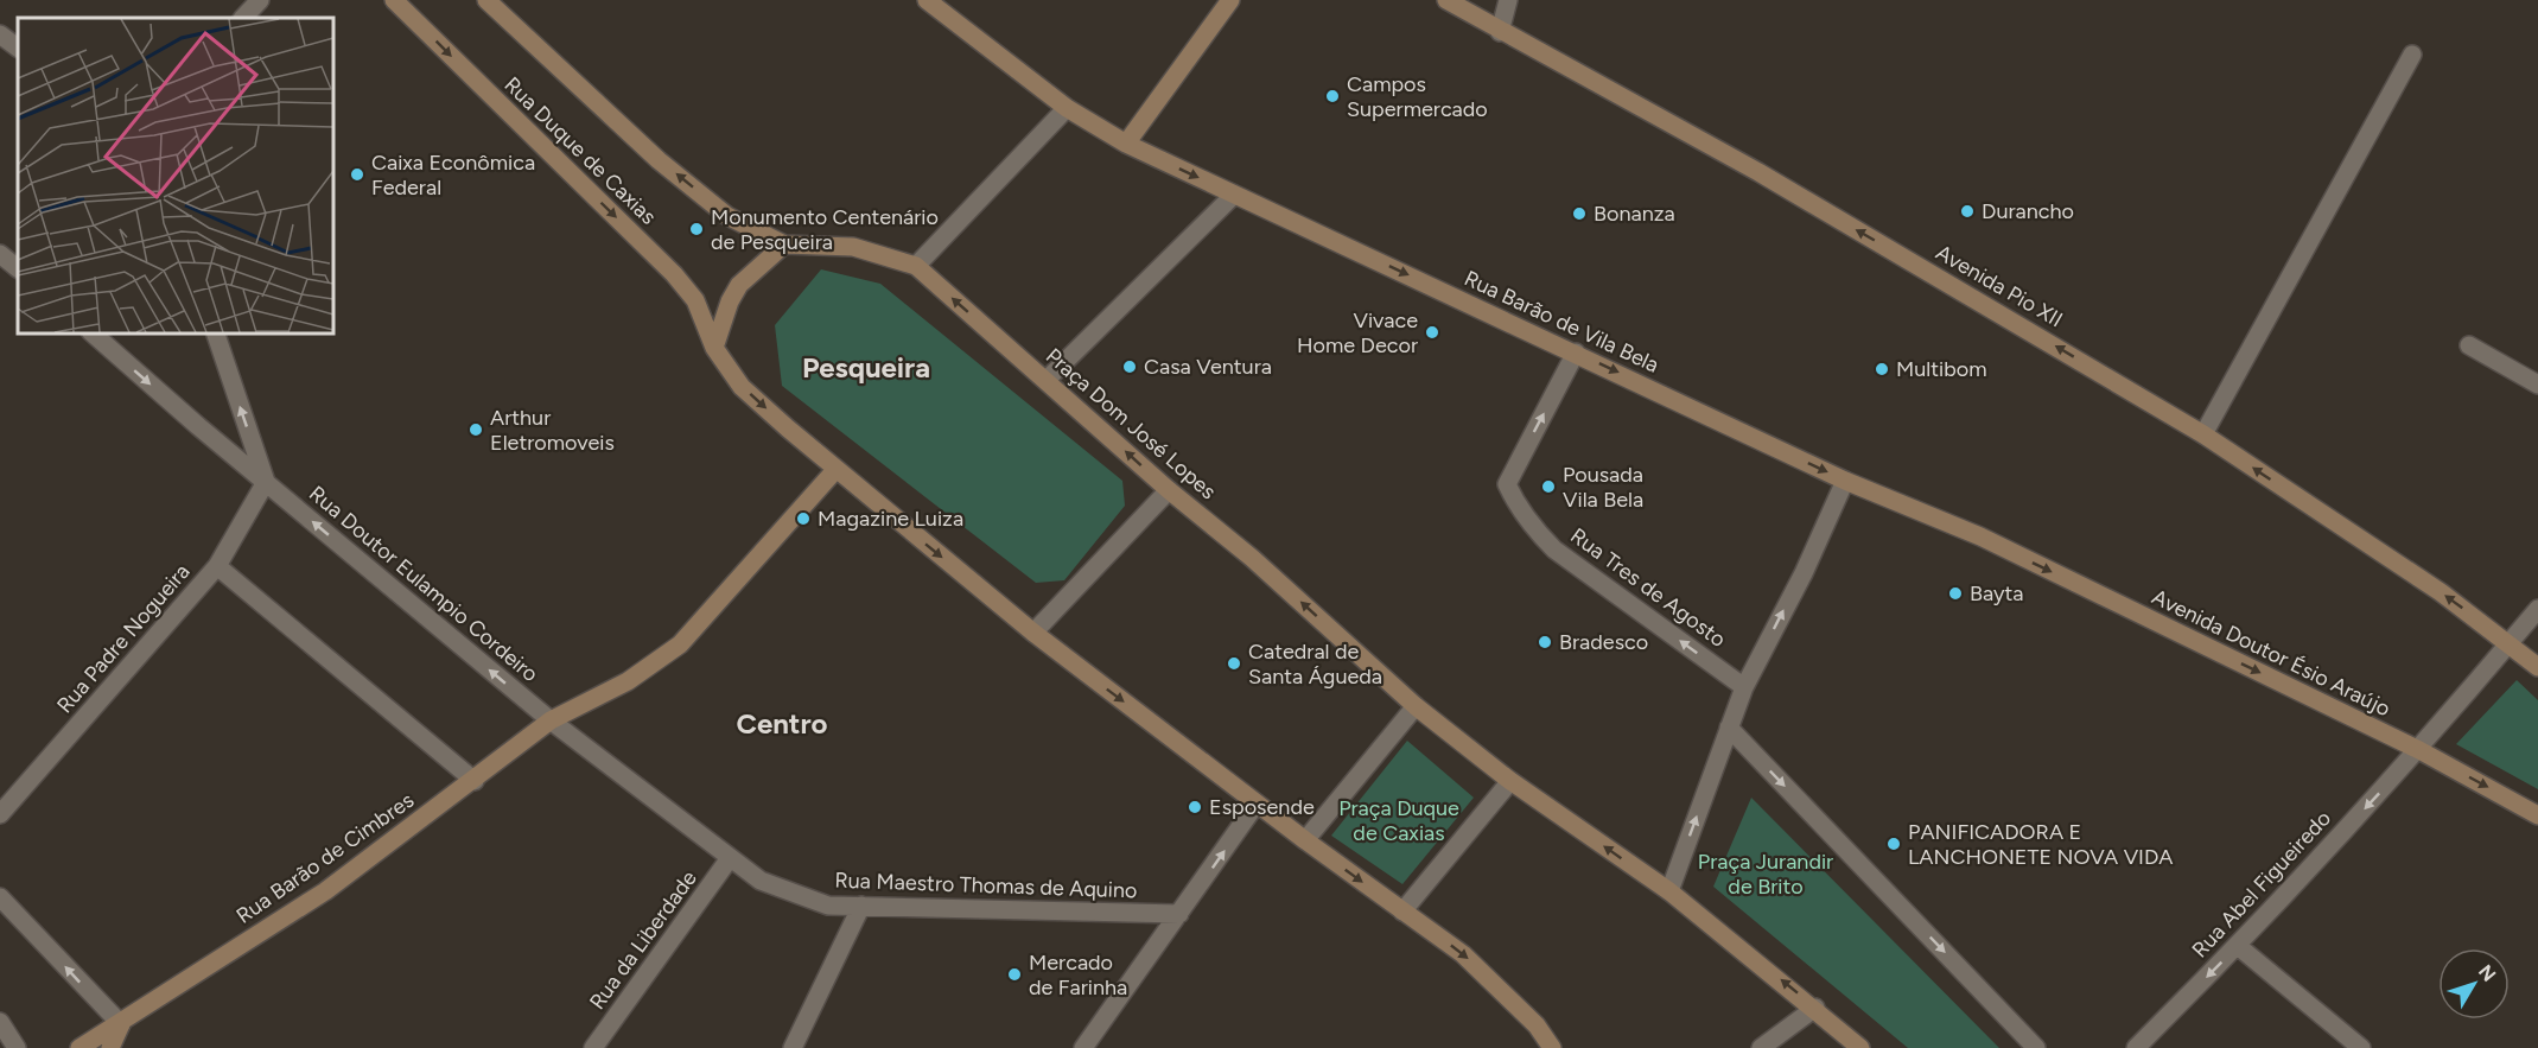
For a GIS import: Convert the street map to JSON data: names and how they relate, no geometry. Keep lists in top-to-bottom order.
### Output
{
  "streets": {
    "main road": [
      "Rua Duque de Caxias",
      "Avenida Pio XII",
      "Rua Barão de Vila Bela",
      "Praça Dom José Lopes",
      "Avenida Doutor Ésio Araújo",
      "Rua Barão de Cimbres"
    ],
    "street": [
      "Rua Doutor Eulampio Cordeiro",
      "Rua Tres de Agosto",
      "Rua Padre Nogueira",
      "Rua Abel Figueiredo",
      "Rua Maestro Thomas de Aquino",
      "Rua da Liberdade"
    ]
  },
  "crossings": [
    ["Rua Duque de Caxias", "Praça Dom José Lopes"],
    ["Avenida Pio XII", "Rua Abel Figueiredo"],
    ["Rua Barão de Vila Bela", "Rua Tres de Agosto"],
    ["Rua Barão de Vila Bela", "Avenida Doutor Ésio Araújo"],
    ["Rua Doutor Eulampio Cordeiro", "Rua Padre Nogueira"],
    ["Rua Doutor Eulampio Cordeiro", "Rua Barão de Cimbres"],
    ["Rua Doutor Eulampio Cordeiro", "Rua Maestro Thomas de Aquino"],
    ["Avenida Doutor Ésio Araújo", "Rua Abel Figueiredo"],
    ["Rua Barão de Cimbres", "Rua Maestro Thomas de Aquino"],
    ["Rua Maestro Thomas de Aquino", "Rua da Liberdade"]
  ],
  "one_way": [
    "Avenida Pio XII",
    "Rua Barão de Vila Bela",
    "Praça Dom José Lopes",
    "Rua Tres de Agosto",
    "Avenida Doutor Ésio Araújo",
    "Rua Abel Figueiredo"
  ],
  "districts": ["Pesqueira", "Centro"],
  "parks": ["Praça Duque de Caxias", "Praça Jurandir de Brito"],
  "places": [
    "Campos Supermercado",
    "Caixa Econômica Federal",
    "Durancho",
    "Bonanza",
    "Monumento Centenário de Pesqueira",
    "Vivace Home Decor",
    "Casa Ventura",
    "Multibom",
    "Arthur Eletromoveis",
    "Pousada Vila Bela",
    "Magazine Luiza",
    "Bayta",
    "Bradesco",
    "Catedral de Santa Águeda",
    "Esposende",
    "PANIFICADORA E LANCHONETE NOVA VIDA",
    "Mercado de Farinha"
  ],
  "north": "top right"
}
